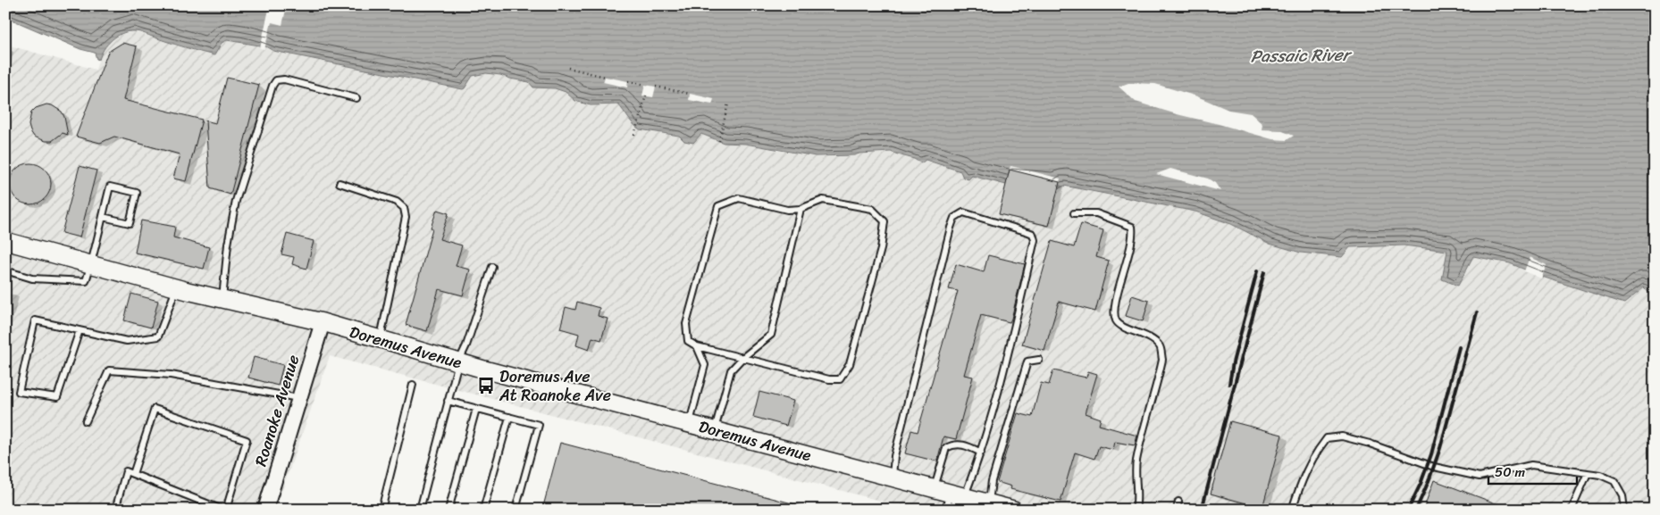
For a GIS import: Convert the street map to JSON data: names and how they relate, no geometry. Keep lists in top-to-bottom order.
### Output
{
  "streets": {
    "main road": ["Doremus Avenue"],
    "street": ["Roanoke Avenue"]
  },
  "crossings": [
    ["Doremus Avenue", "Roanoke Avenue"]
  ],
  "water": ["Passaic River"],
  "places": {
    "bus stop": ["Doremus Ave At Roanoke Ave"]
  },
  "scale_bar": "50 m"
}
